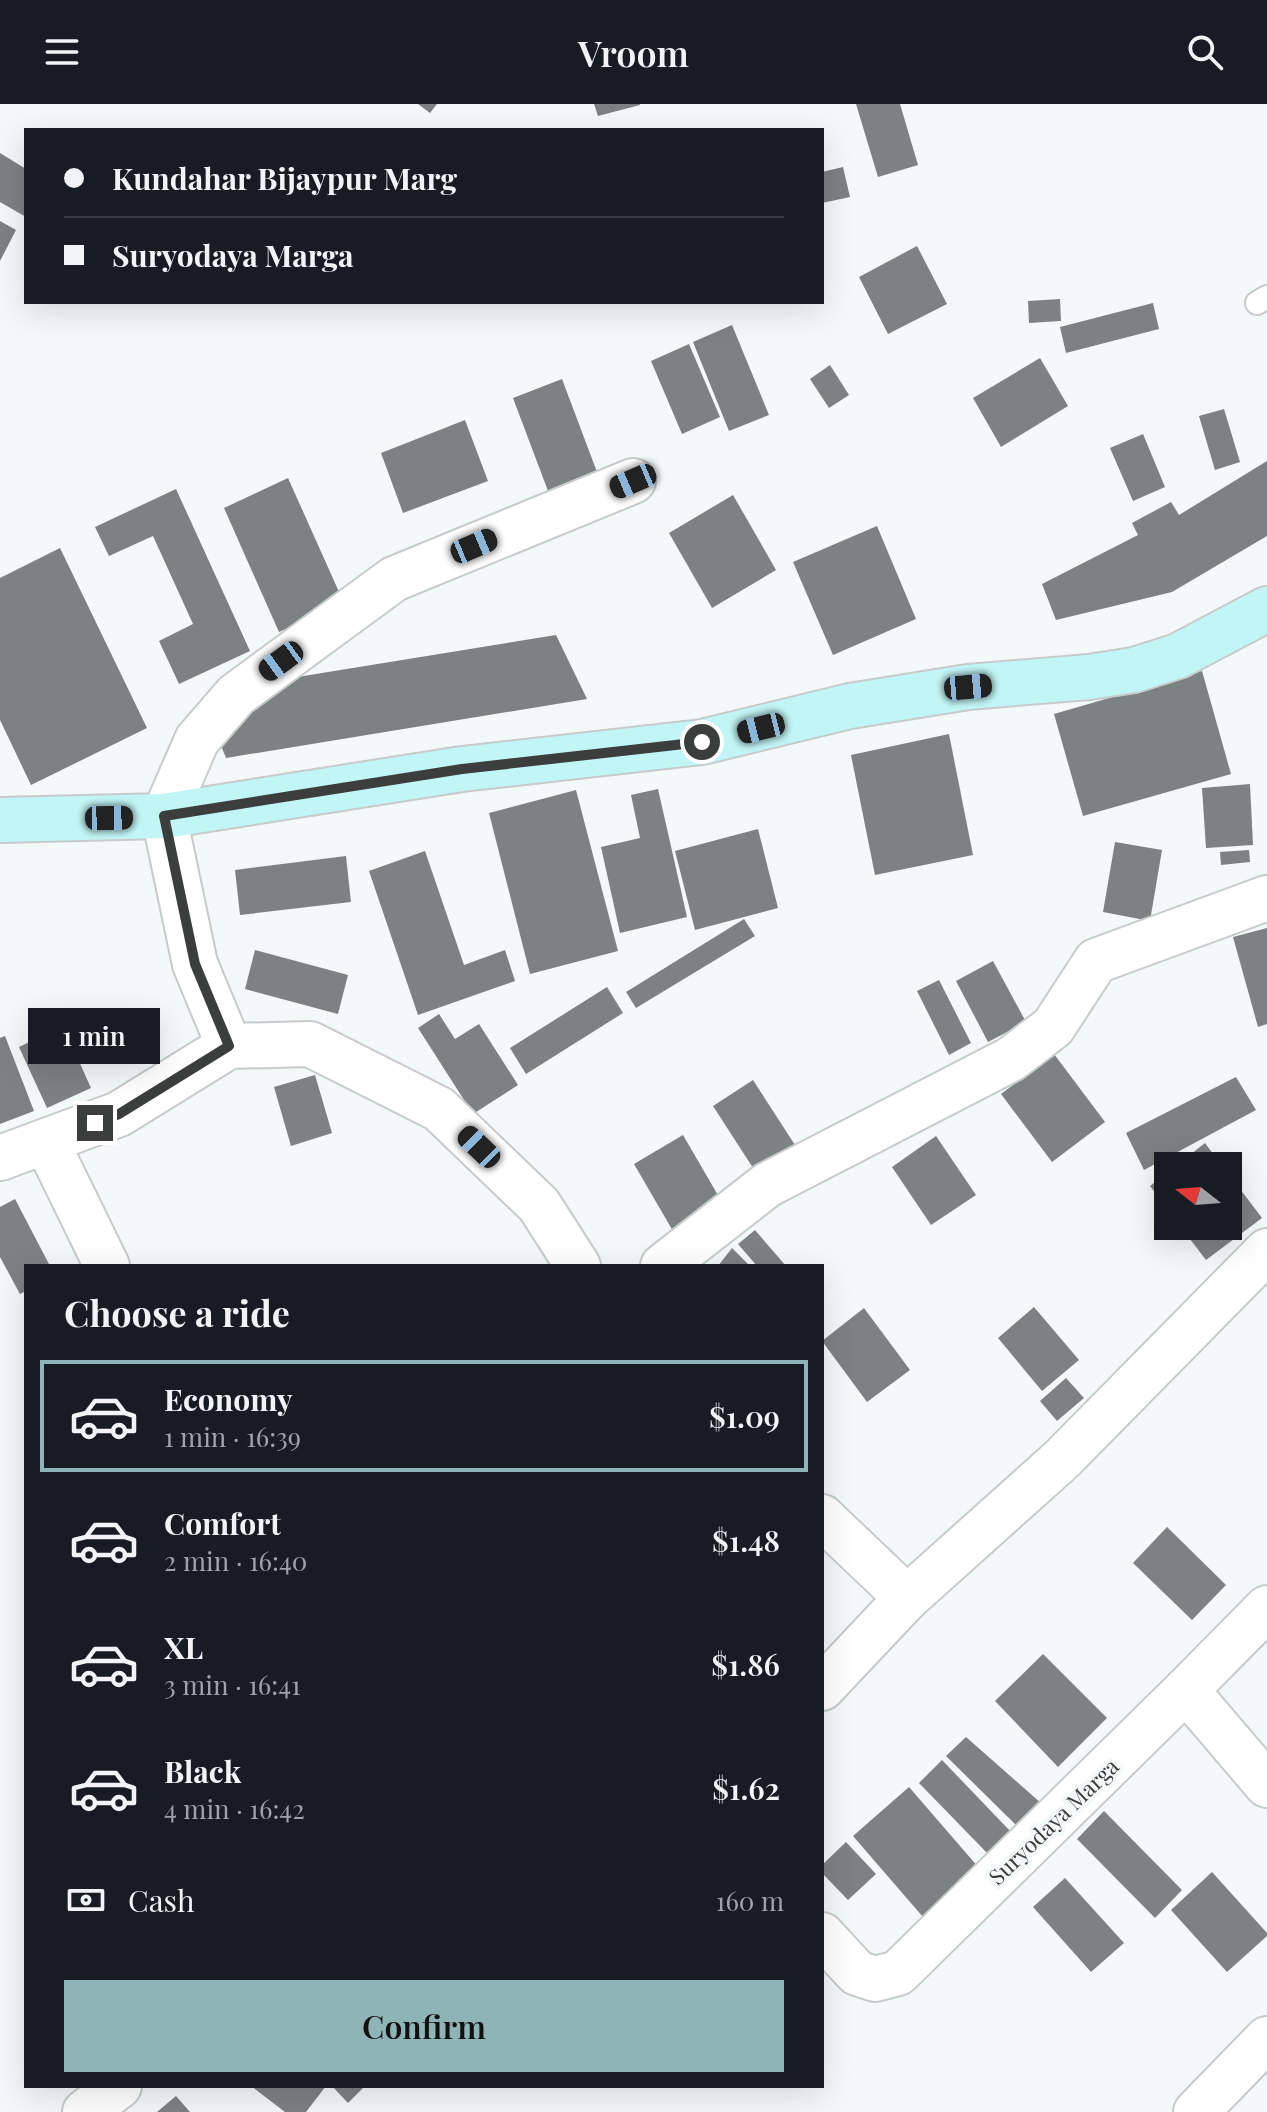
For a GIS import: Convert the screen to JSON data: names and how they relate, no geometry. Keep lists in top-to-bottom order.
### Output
{
  "streets": {
    "street": ["Suryodaya Marga"]
  },
  "north": "left",
  "page": {
    "header": "Vroom",
    "banner": ["Kundahar Bijaypur Marg", "Suryodaya Marga"],
    "bubble": "1 min",
    "heading": "Choose a ride",
    "list": [
      {
        "name": "Economy",
        "note": "1 min · 16:39",
        "value": "$1.09"
      },
      {
        "name": "Comfort",
        "note": "2 min · 16:40",
        "value": "$1.48"
      },
      {
        "name": "XL",
        "note": "3 min · 16:41",
        "value": "$1.86"
      },
      {
        "name": "Black",
        "note": "4 min · 16:42",
        "value": "$1.62"
      }
    ],
    "pay": ["Cash", "160 m"],
    "buttons": "Confirm"
  }
}
